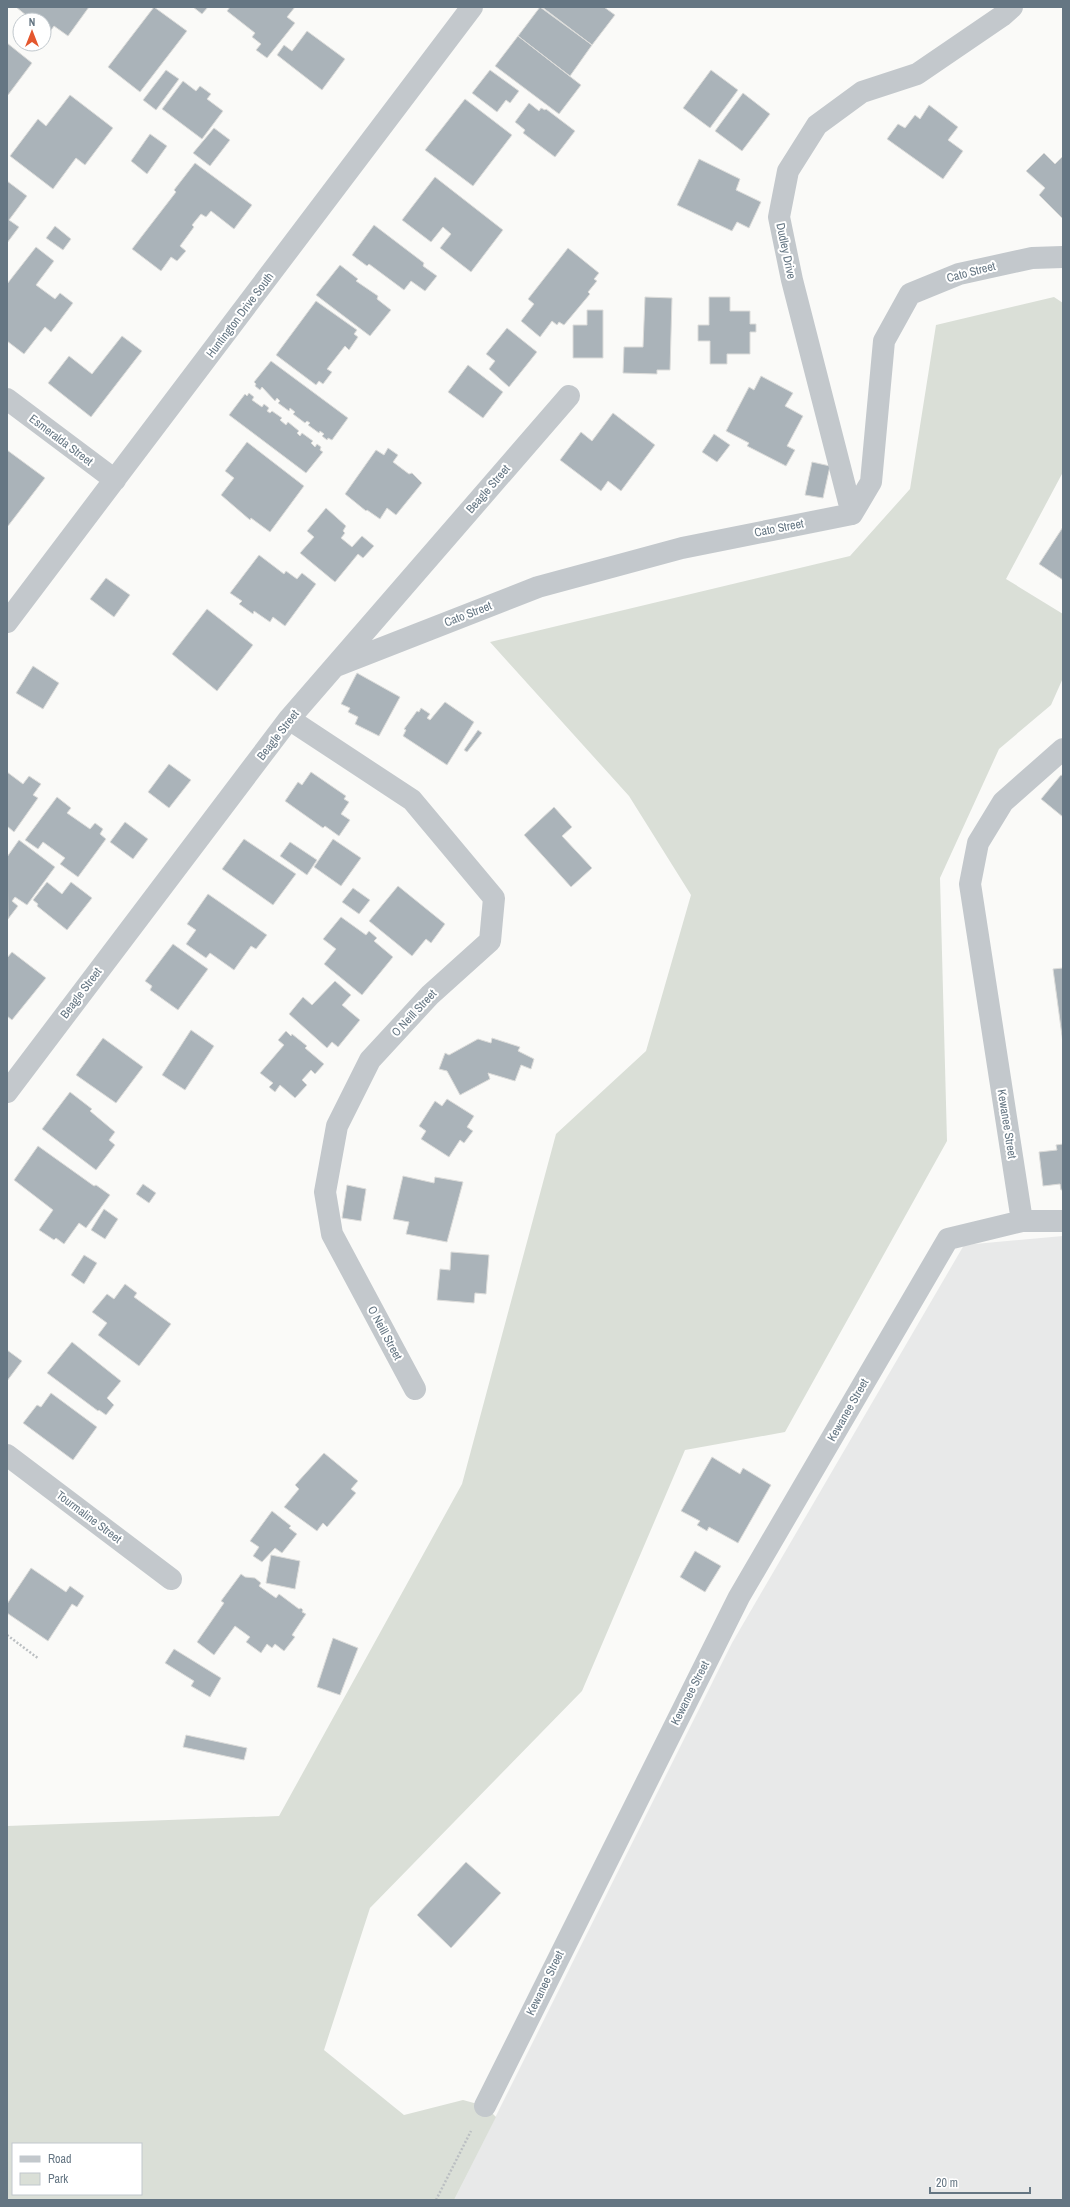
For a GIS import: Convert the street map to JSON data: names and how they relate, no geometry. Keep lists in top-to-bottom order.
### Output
{
  "streets": {
    "street": [
      "Dudley Drive",
      "Cato Street",
      "Huntington Drive South",
      "Esmeralda Street",
      "Beagle Street",
      "O Neill Street",
      "Kewanee Street",
      "Tourmaline Street"
    ]
  },
  "crossings": [
    ["Dudley Drive", "Cato Street"],
    ["Cato Street", "Beagle Street"],
    ["Huntington Drive South", "Esmeralda Street"],
    ["Beagle Street", "O Neill Street"]
  ],
  "legend": ["Road", "Park"],
  "scale_bar": "20 m",
  "north": "top"
}
